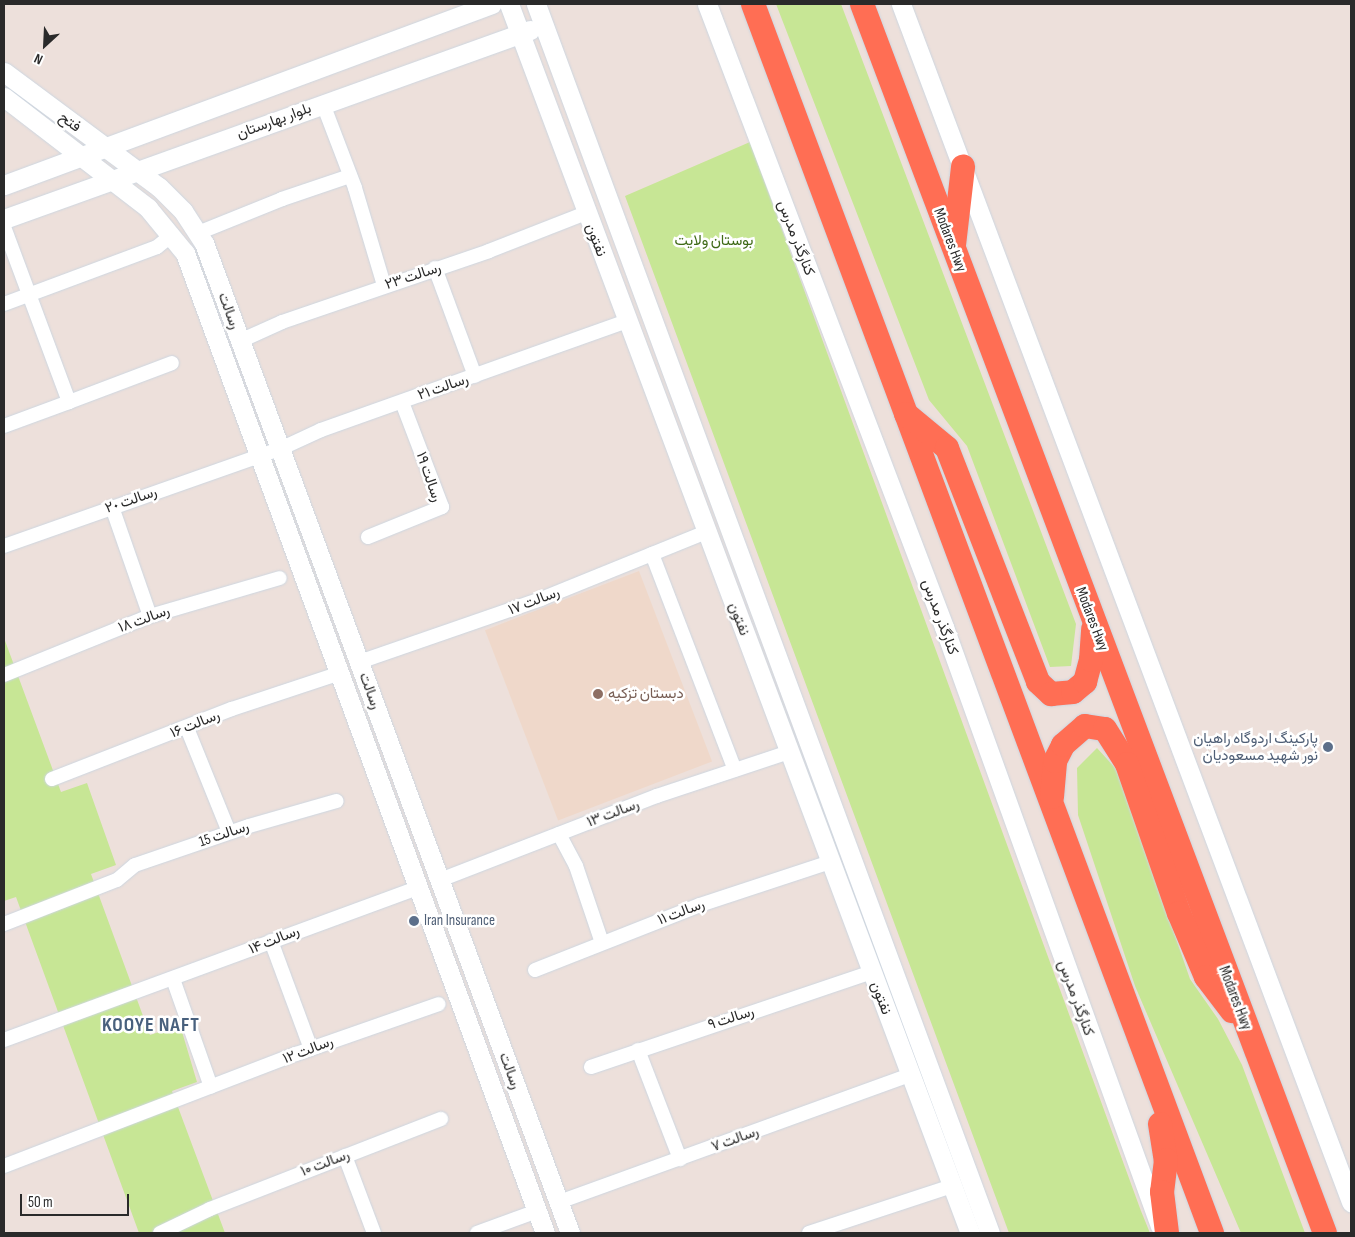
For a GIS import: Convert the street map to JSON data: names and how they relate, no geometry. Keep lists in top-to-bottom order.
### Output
{
  "streets": {
    "highway": ["Modares Hwy"],
    "street": [
      "بلوار بهارستان",
      "فتح",
      "کنارگذر مدرس",
      "نفتون",
      "رسالت ۲۳",
      "رسالت",
      "رسالت ۲۱",
      "رسالت ۱۹",
      "رسالت ٢٠",
      "رسالت ۱۷",
      "رسالت ۱۸",
      "رسالت ۱۶",
      "رسالت ۱۳",
      "رسالت 15",
      "رسالت ۱۱",
      "رسالت ۱۴",
      "رسالت ۹",
      "رسالت ۱۲",
      "رسالت ۷",
      "رسالت ۱۰"
    ]
  },
  "crossings": [
    ["بلوار بهارستان", "فتح"],
    ["بلوار بهارستان", "نفتون"],
    ["بلوار بهارستان", "رسالت"],
    ["فتح", "رسالت"],
    ["نفتون", "رسالت ۲۳"],
    ["نفتون", "رسالت ۲۱"],
    ["نفتون", "رسالت ۱۷"],
    ["نفتون", "رسالت ۱۳"],
    ["نفتون", "رسالت ۱۱"],
    ["نفتون", "رسالت ۹"],
    ["نفتون", "رسالت ۷"],
    ["رسالت ۲۳", "رسالت"],
    ["رسالت", "رسالت ۲۱"],
    ["رسالت", "رسالت ٢٠"],
    ["رسالت", "رسالت ۱۷"],
    ["رسالت", "رسالت ۱۶"],
    ["رسالت", "رسالت ۱۳"],
    ["رسالت", "رسالت ۱۴"],
    ["رسالت", "رسالت ۷"],
    ["رسالت ۲۱", "رسالت ۱۹"],
    ["رسالت ۲۱", "رسالت ٢٠"]
  ],
  "districts": ["KOOYE NAFT"],
  "parks": ["بوستان ولایت"],
  "places": ["دبستان تزکیه", "پارکینگ اردوگاه راهیان نور شهید مسعودیان", "Iran Insurance"],
  "scale_bar": "50 m",
  "north": "bottom left"
}
